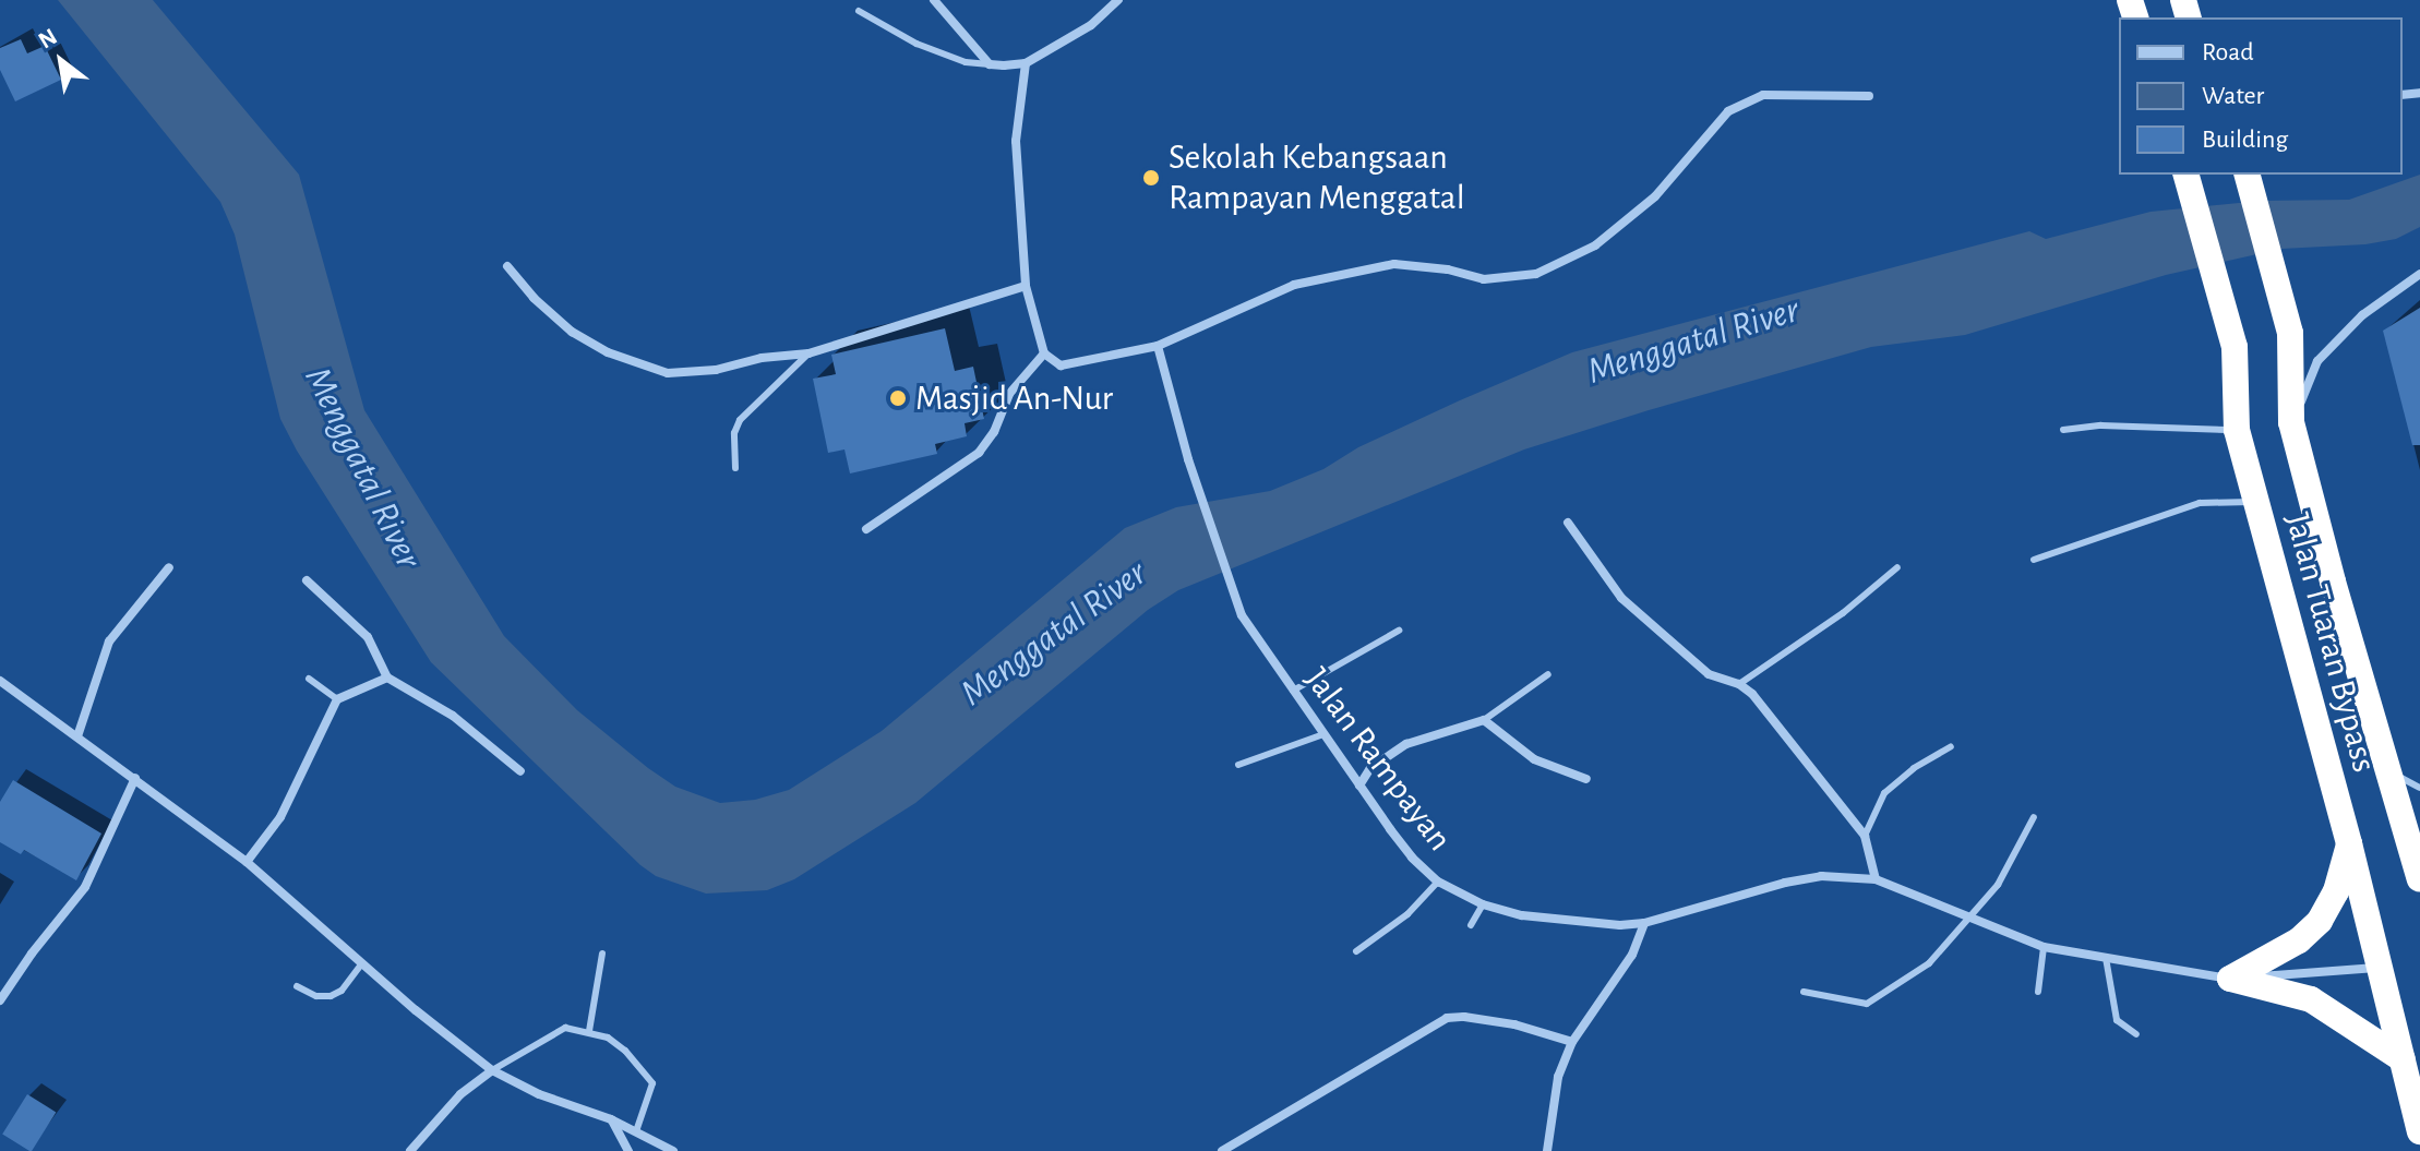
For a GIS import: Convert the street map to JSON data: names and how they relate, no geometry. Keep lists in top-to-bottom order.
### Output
{
  "streets": {
    "highway": ["Jalan Tuaran Bypass"],
    "street": ["Jalan Rampayan"]
  },
  "crossings": [
    ["Jalan Tuaran Bypass", "Jalan Rampayan"]
  ],
  "water": ["Menggatal River"],
  "places": ["Sekolah Kebangsaan Rampayan Menggatal", "Masjid An-Nur"],
  "legend": ["Road", "Water", "Building"],
  "north": "top left"
}
